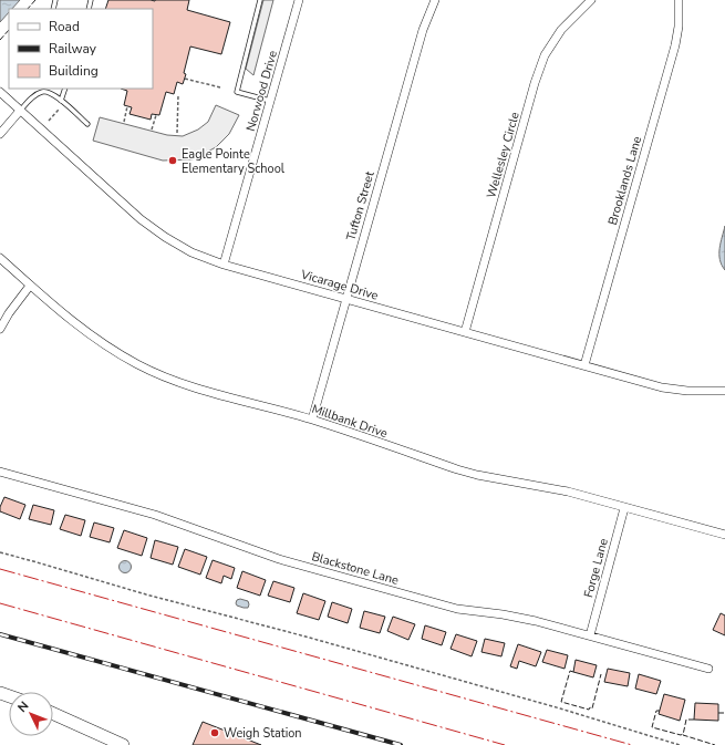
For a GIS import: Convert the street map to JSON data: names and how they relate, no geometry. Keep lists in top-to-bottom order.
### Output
{
  "streets": {
    "street": [
      "Norwood Drive",
      "Wellesley Circle",
      "Brooklands Lane",
      "Tufton Street",
      "Vicarage Drive",
      "Millbank Drive",
      "Blackstone Lane",
      "Forge Lane"
    ]
  },
  "crossings": [
    ["Norwood Drive", "Vicarage Drive"],
    ["Wellesley Circle", "Vicarage Drive"],
    ["Brooklands Lane", "Vicarage Drive"],
    ["Tufton Street", "Vicarage Drive"],
    ["Tufton Street", "Millbank Drive"],
    ["Millbank Drive", "Forge Lane"],
    ["Blackstone Lane", "Forge Lane"]
  ],
  "places": ["Eagle Pointe Elementary School", "Weigh Station"],
  "legend": ["Road", "Railway", "Building"],
  "north": "top left"
}
